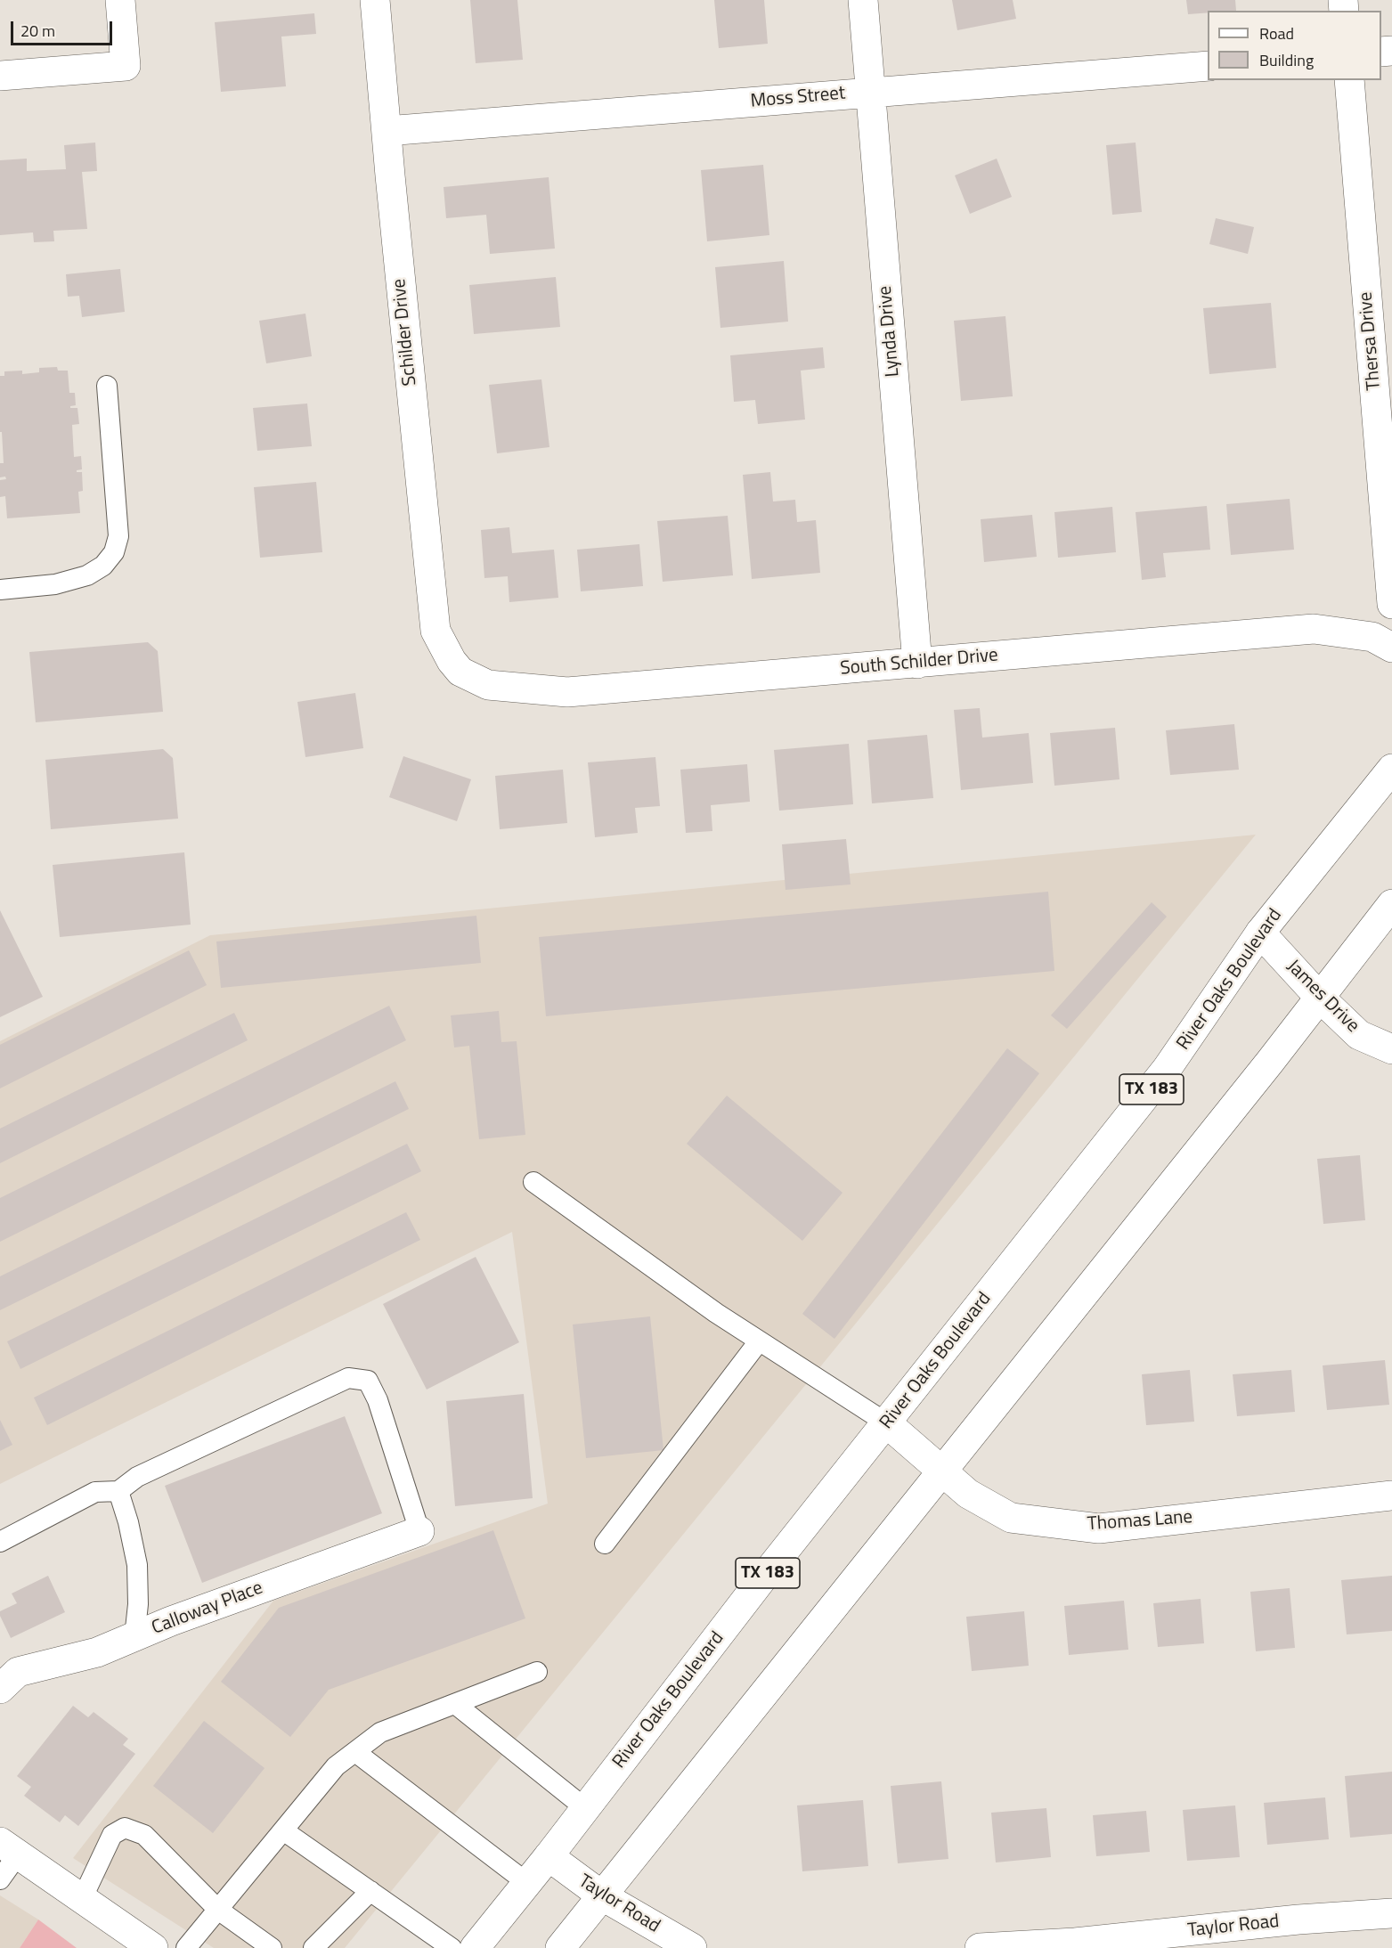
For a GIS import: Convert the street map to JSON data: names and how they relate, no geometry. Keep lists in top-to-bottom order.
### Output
{
  "streets": {
    "street": [
      "Moss Street",
      "Lynda Drive",
      "Schilder Drive",
      "Thersa Drive",
      "South Schilder Drive",
      "River Oaks Boulevard",
      "James Drive",
      "TX 183",
      "Thomas Lane",
      "Calloway Place",
      "Taylor Road"
    ]
  },
  "crossings": [
    ["Moss Street", "Lynda Drive"],
    ["Moss Street", "Schilder Drive"],
    ["Lynda Drive", "South Schilder Drive"],
    ["Schilder Drive", "South Schilder Drive"],
    ["River Oaks Boulevard", "James Drive"],
    ["River Oaks Boulevard", "Thomas Lane"],
    ["River Oaks Boulevard", "Taylor Road"]
  ],
  "legend": ["Road", "Building"],
  "scale_bar": "20 m"
}
